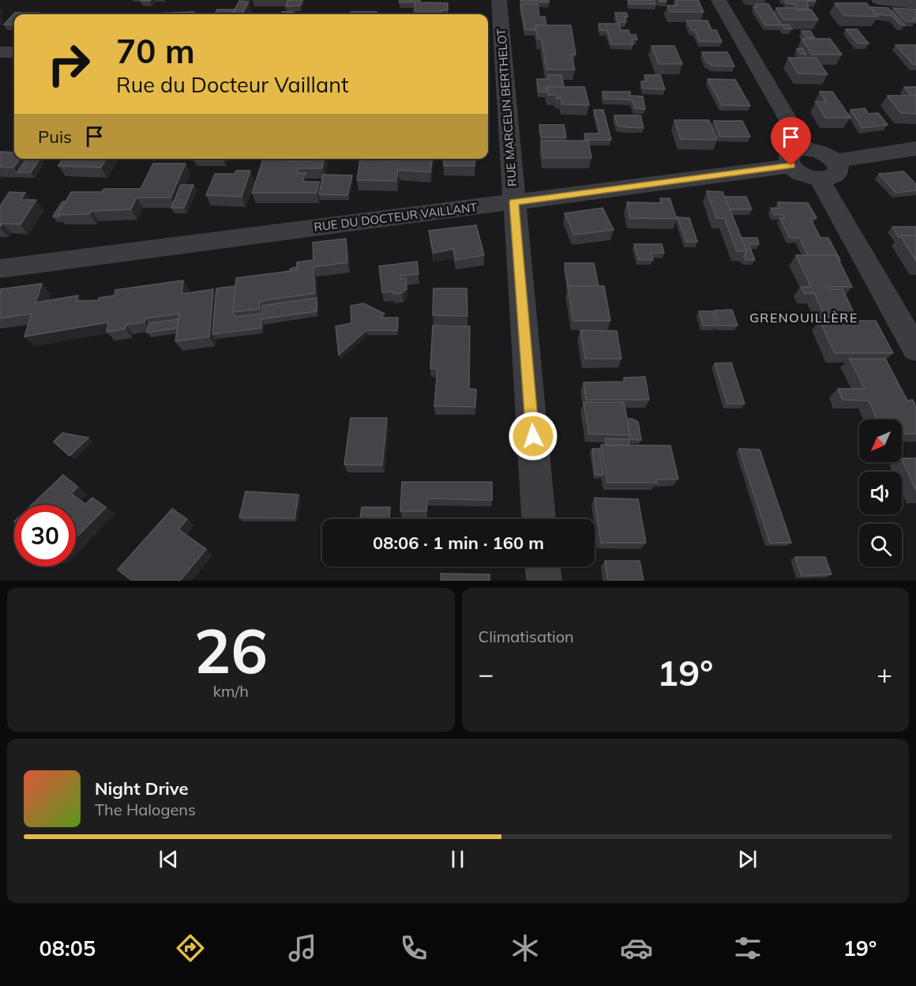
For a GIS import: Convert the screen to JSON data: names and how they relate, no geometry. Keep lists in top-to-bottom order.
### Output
{
  "streets": {
    "street": ["RUE MARCELIN BERTHELOT", "RUE DU DOCTEUR VAILLANT"]
  },
  "crossings": [
    ["RUE MARCELIN BERTHELOT", "RUE DU DOCTEUR VAILLANT"]
  ],
  "districts": ["GRENOUILLÈRE"],
  "north": "bottom left",
  "page": {
    "turn": ["70 m", "Rue du Docteur Vaillant"],
    "then": "Puis",
    "limit": "30",
    "trip": "08:06 · 1 min · 160 m",
    "tile": [
      ["26", "km/h"],
      "Climatisation"
    ],
    "heat": ["−", "19°", "+"],
    "song": ["Night Drive", "The Halogens"],
    "tabs": ["08:05", "19°"]
  }
}
